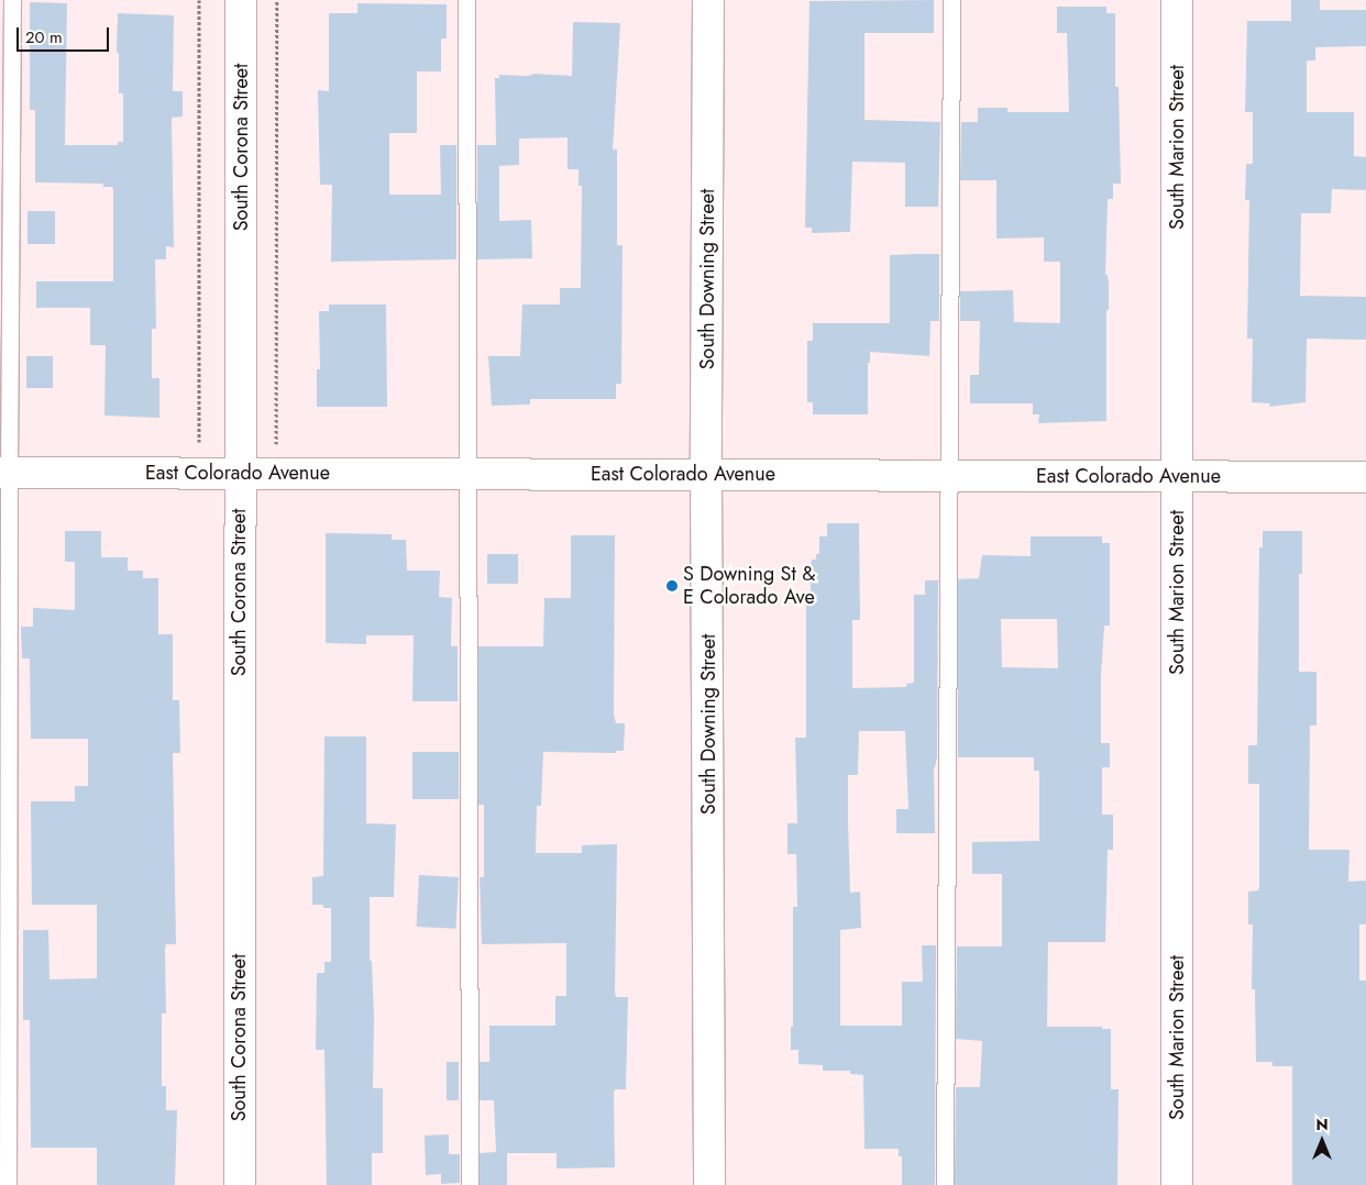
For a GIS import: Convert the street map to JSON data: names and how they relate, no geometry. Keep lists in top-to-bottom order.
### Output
{
  "streets": {
    "street": [
      "South Corona Street",
      "South Marion Street",
      "South Downing Street",
      "East Colorado Avenue"
    ]
  },
  "crossings": [
    ["South Corona Street", "East Colorado Avenue"],
    ["South Marion Street", "East Colorado Avenue"],
    ["South Downing Street", "East Colorado Avenue"]
  ],
  "places": ["S Downing St & E Colorado Ave"],
  "scale_bar": "20 m",
  "north": "top"
}
